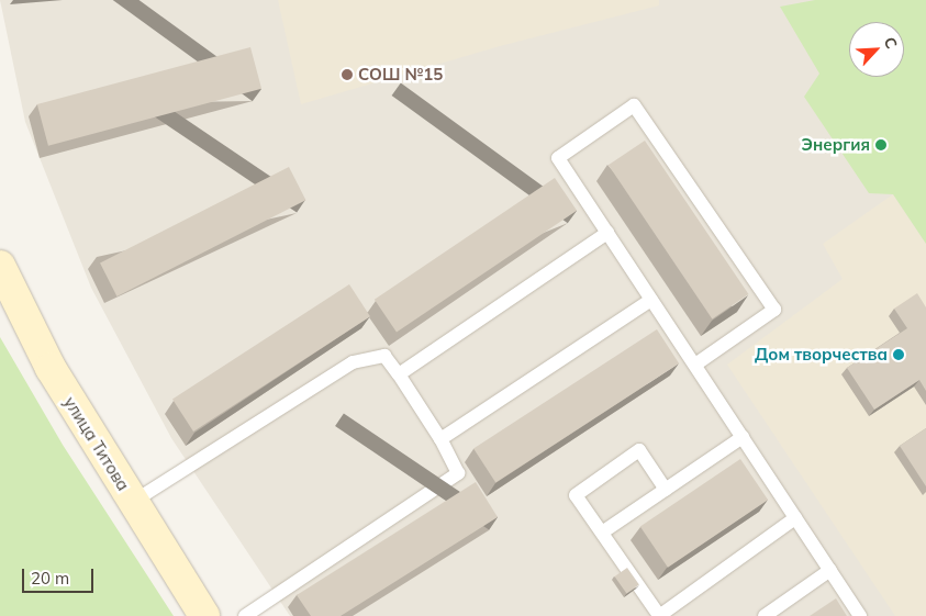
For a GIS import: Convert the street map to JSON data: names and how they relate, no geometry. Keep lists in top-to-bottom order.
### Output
{
  "streets": {
    "main road": ["улица Титова"]
  },
  "places": ["СОШ №15", "Энергия", "Дом творчества"],
  "scale_bar": "20 m",
  "north": "top right"
}
